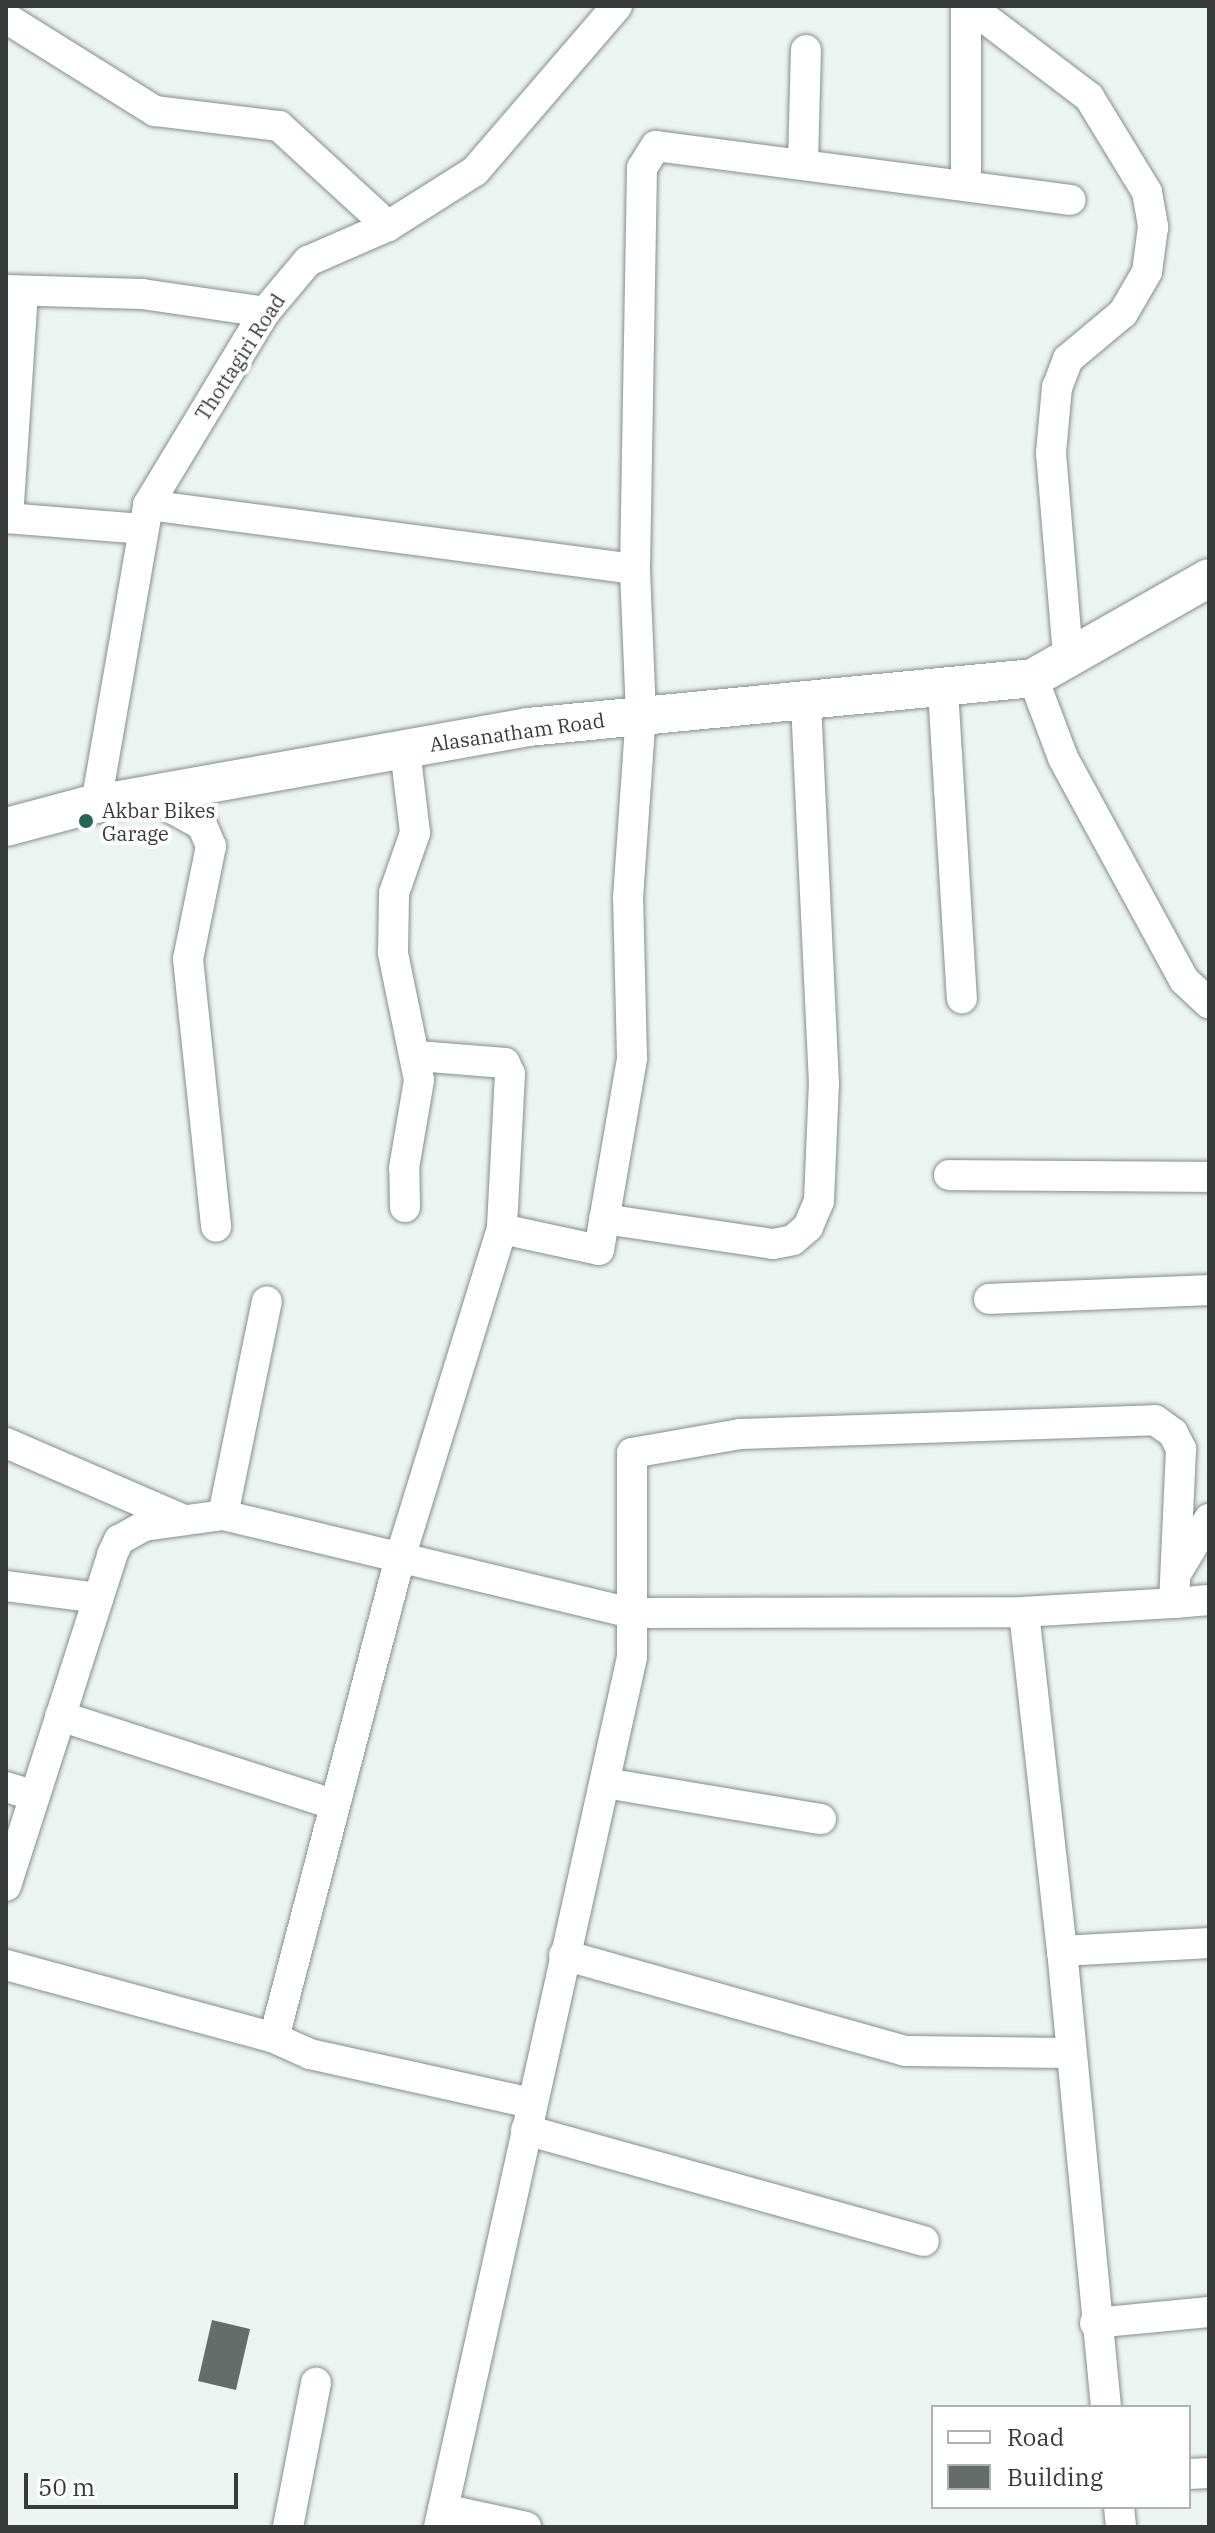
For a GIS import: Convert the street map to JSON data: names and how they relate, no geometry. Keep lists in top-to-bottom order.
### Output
{
  "streets": {
    "main road": ["Alasanatham Road"],
    "street": ["Thottagiri Road"]
  },
  "crossings": [
    ["Thottagiri Road", "Alasanatham Road"]
  ],
  "places": ["Akbar Bikes Garage"],
  "legend": ["Road", "Building"],
  "scale_bar": "50 m"
}
